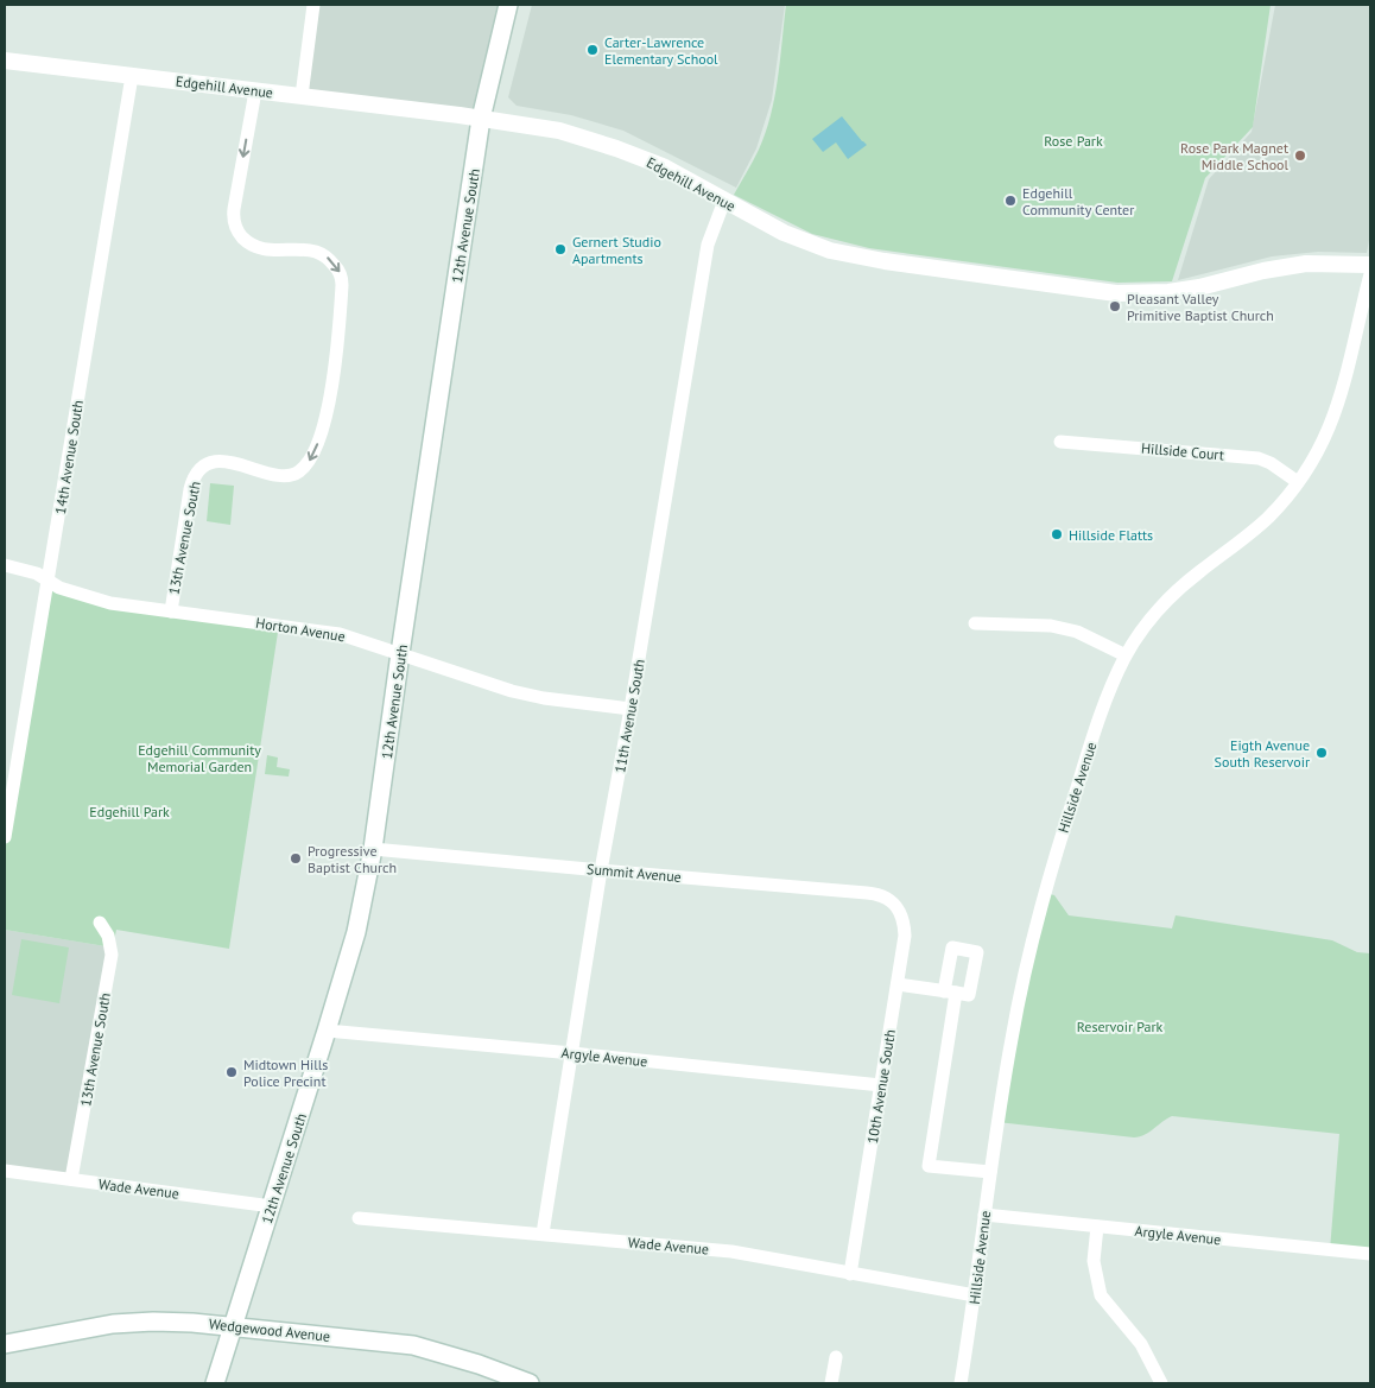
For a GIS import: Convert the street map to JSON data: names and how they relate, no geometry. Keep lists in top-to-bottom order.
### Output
{
  "streets": {
    "main road": ["12th Avenue South", "Wedgewood Avenue"],
    "street": [
      "Edgehill Avenue",
      "Hillside Court",
      "14th Avenue South",
      "13th Avenue South",
      "Horton Avenue",
      "11th Avenue South",
      "Hillside Avenue",
      "Summit Avenue",
      "Argyle Avenue",
      "10th Avenue South",
      "Wade Avenue"
    ]
  },
  "crossings": [
    ["Edgehill Avenue", "12th Avenue South"],
    ["Edgehill Avenue", "14th Avenue South"],
    ["Edgehill Avenue", "13th Avenue South"],
    ["Edgehill Avenue", "11th Avenue South"],
    ["12th Avenue South", "Horton Avenue"],
    ["12th Avenue South", "Summit Avenue"],
    ["12th Avenue South", "Argyle Avenue"],
    ["12th Avenue South", "Wade Avenue"],
    ["12th Avenue South", "Wedgewood Avenue"],
    ["Hillside Court", "Hillside Avenue"],
    ["14th Avenue South", "Horton Avenue"],
    ["13th Avenue South", "Horton Avenue"],
    ["13th Avenue South", "Wade Avenue"],
    ["Horton Avenue", "11th Avenue South"],
    ["11th Avenue South", "Summit Avenue"],
    ["11th Avenue South", "Argyle Avenue"],
    ["11th Avenue South", "Wade Avenue"],
    ["Hillside Avenue", "Argyle Avenue"],
    ["Hillside Avenue", "Wade Avenue"],
    ["Summit Avenue", "10th Avenue South"],
    ["Argyle Avenue", "10th Avenue South"],
    ["10th Avenue South", "Wade Avenue"]
  ],
  "parks": [
    "Rose Park",
    "Edgehill Community Memorial Garden",
    "Edgehill Park",
    "Reservoir Park"
  ],
  "places": [
    "Carter-Lawrence Elementary School",
    "Rose Park Magnet Middle School",
    "Edgehill Community Center",
    "Gernert Studio Apartments",
    "Pleasant Valley Primitive Baptist Church",
    "Hillside Flatts",
    "Eigth Avenue South Reservoir",
    "Progressive Baptist Church",
    "Midtown Hills Police Precint"
  ]
}
